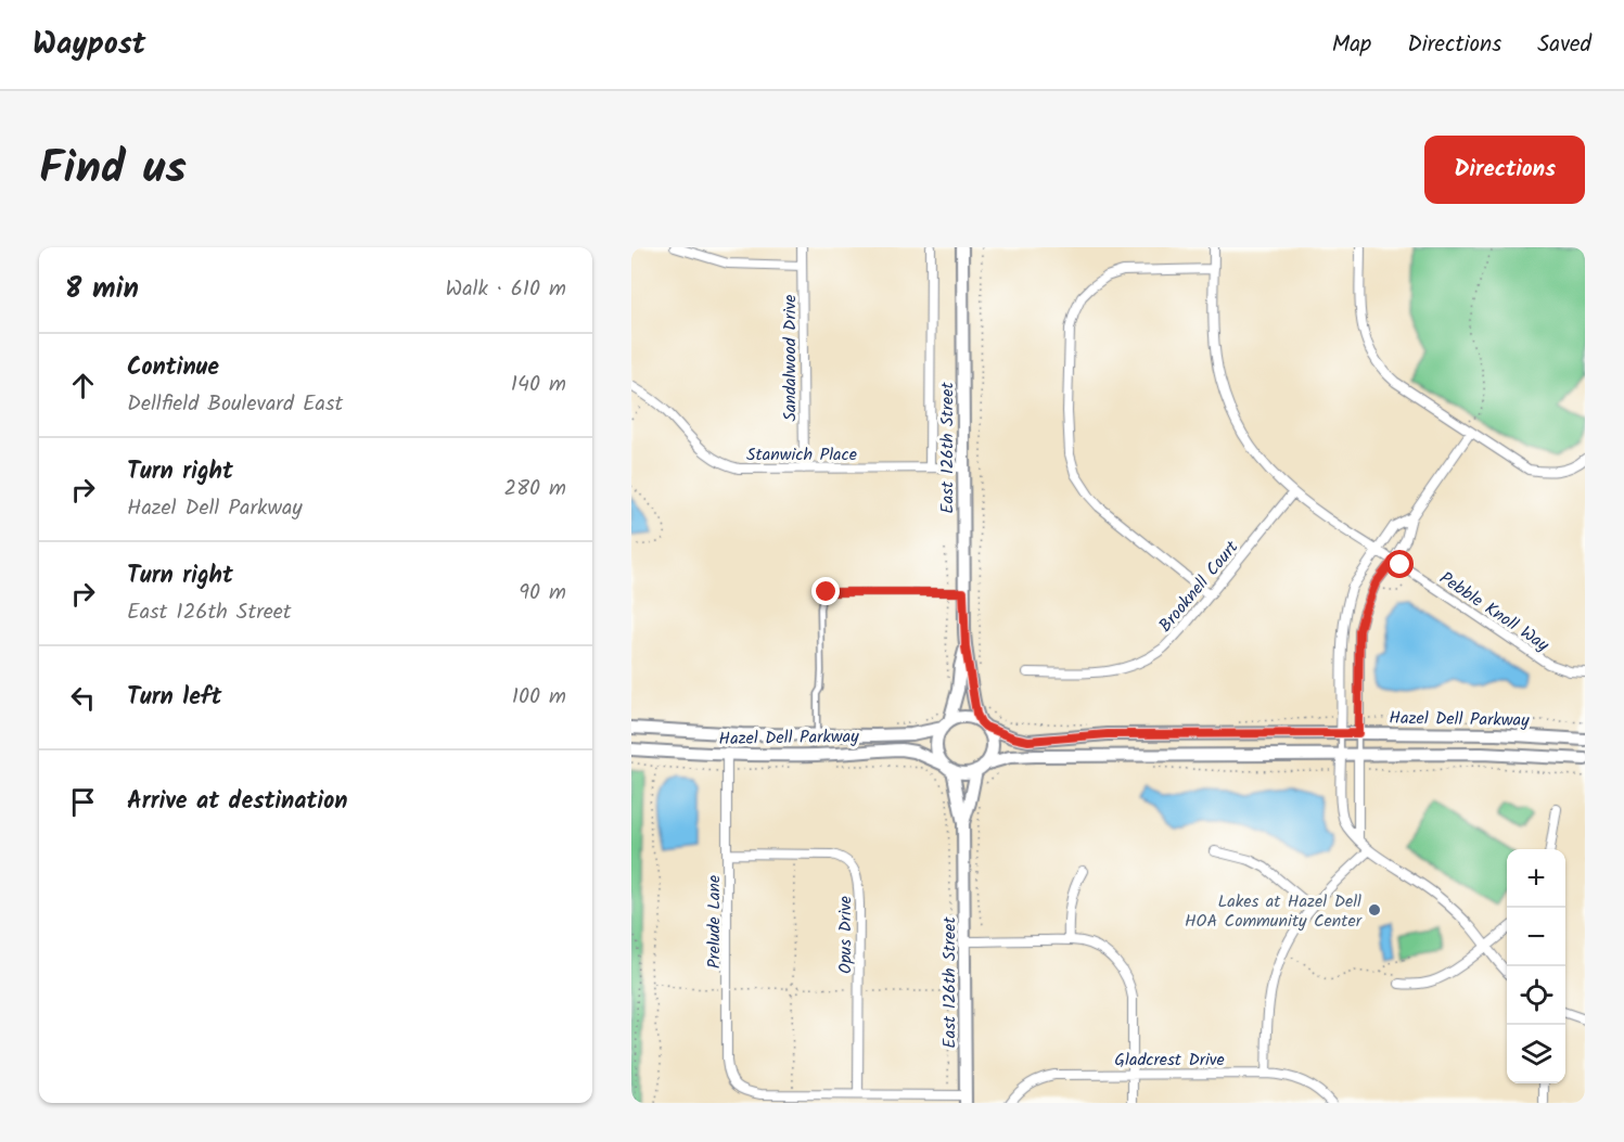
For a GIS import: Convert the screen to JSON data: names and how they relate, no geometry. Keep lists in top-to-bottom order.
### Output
{
  "streets": {
    "main road": ["East 126th Street", "Hazel Dell Parkway"],
    "street": [
      "Sandalwood Drive",
      "Stanwich Place",
      "Brooknell Court",
      "Pebble Knoll Way",
      "Prelude Lane",
      "Opus Drive",
      "Gladcrest Drive"
    ]
  },
  "crossings": [
    ["Sandalwood Drive", "Stanwich Place"],
    ["East 126th Street", "Stanwich Place"],
    ["East 126th Street", "Hazel Dell Parkway"],
    ["Brooknell Court", "Pebble Knoll Way"],
    ["Hazel Dell Parkway", "Prelude Lane"],
    ["Prelude Lane", "Opus Drive"]
  ],
  "places": ["Lakes at Hazel Dell HOA Community Center"],
  "page": {
    "header": "Waypost",
    "nav": ["Map", "Directions", "Saved"],
    "title": "Find us",
    "buttons": "Directions",
    "heading": ["8 min", "Walk · 610 m"],
    "list": [
      ["Continue", "Dellfield Boulevard East", "140 m"],
      ["Turn right", "Hazel Dell Parkway", "280 m"],
      ["Turn right", "East 126th Street", "90 m"],
      ["Turn left", "100 m"],
      "Arrive at destination"
    ],
    "map_buttons": ["+", "−"]
  }
}
